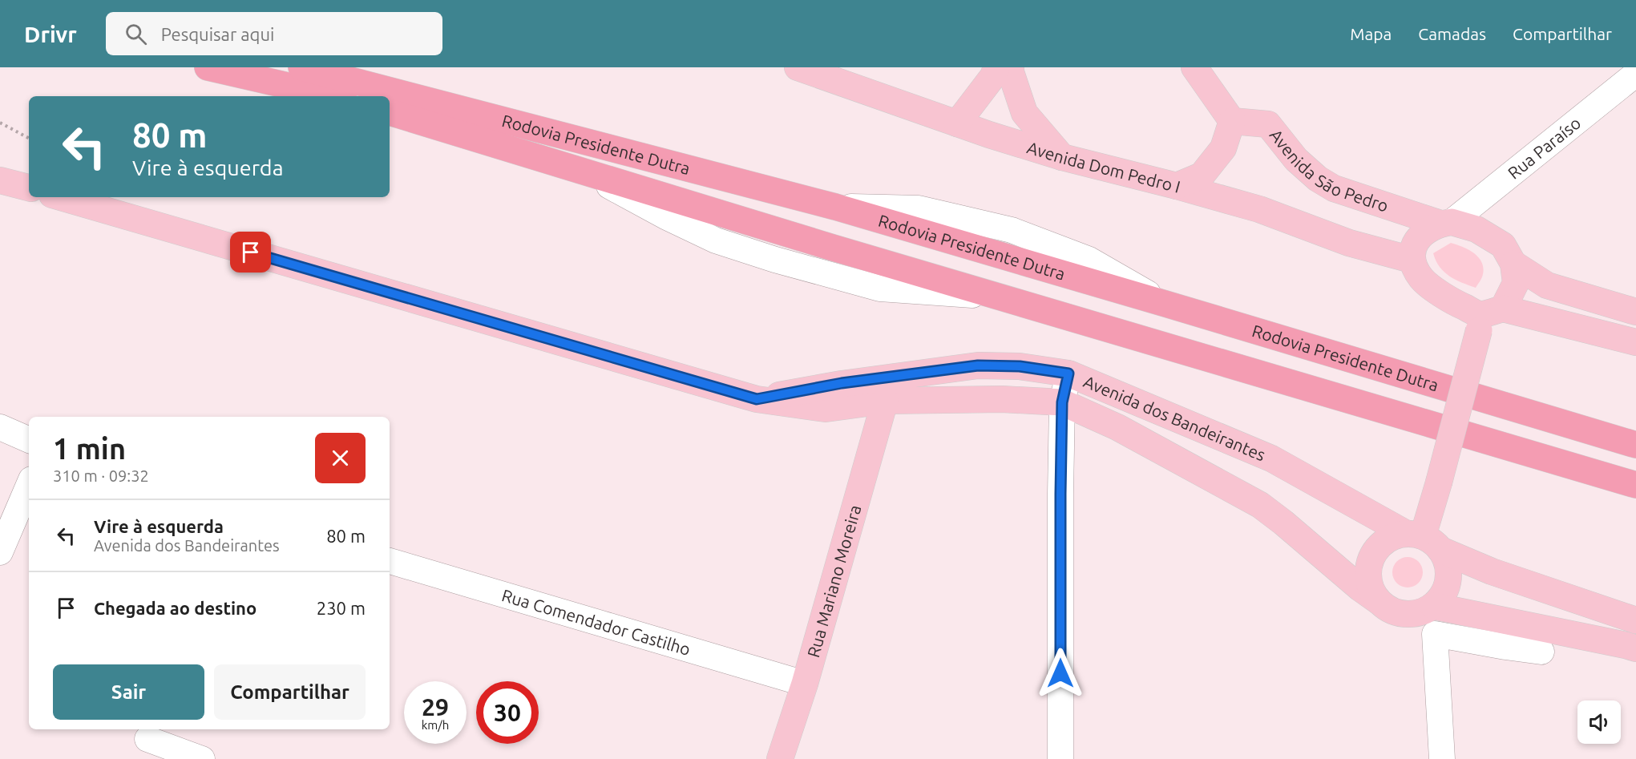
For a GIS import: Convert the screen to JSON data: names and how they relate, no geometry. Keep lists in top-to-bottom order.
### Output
{
  "streets": {
    "highway": ["Rodovia Presidente Dutra"],
    "main road": [
      "Avenida Dom Pedro I",
      "Avenida São Pedro",
      "Avenida dos Bandeirantes",
      "Rua Mariano Moreira"
    ],
    "street": ["Rua Paraíso", "Rua Comendador Castilho"]
  },
  "crossings": [
    ["Rua Paraíso", "Avenida Dom Pedro I"],
    ["Rua Paraíso", "Avenida São Pedro"],
    ["Avenida Dom Pedro I", "Avenida São Pedro"],
    ["Avenida dos Bandeirantes", "Rua Mariano Moreira"],
    ["Rua Mariano Moreira", "Rua Comendador Castilho"]
  ],
  "page": {
    "header": "Drivr",
    "search": "Pesquisar aqui",
    "nav": ["Mapa", "Camadas", "Compartilhar"],
    "turn": ["80 m", "Vire à esquerda"],
    "heading": ["1 min", "310 m · 09:32"],
    "list": [
      {
        "name": "Vire à esquerda",
        "note": "Avenida dos Bandeirantes",
        "value": "80 m"
      },
      {
        "name": "Chegada ao destino",
        "value": "230 m"
      }
    ],
    "buttons": ["Sair", "Compartilhar"],
    "speed": "29 km/h",
    "limit": "30"
  }
}
